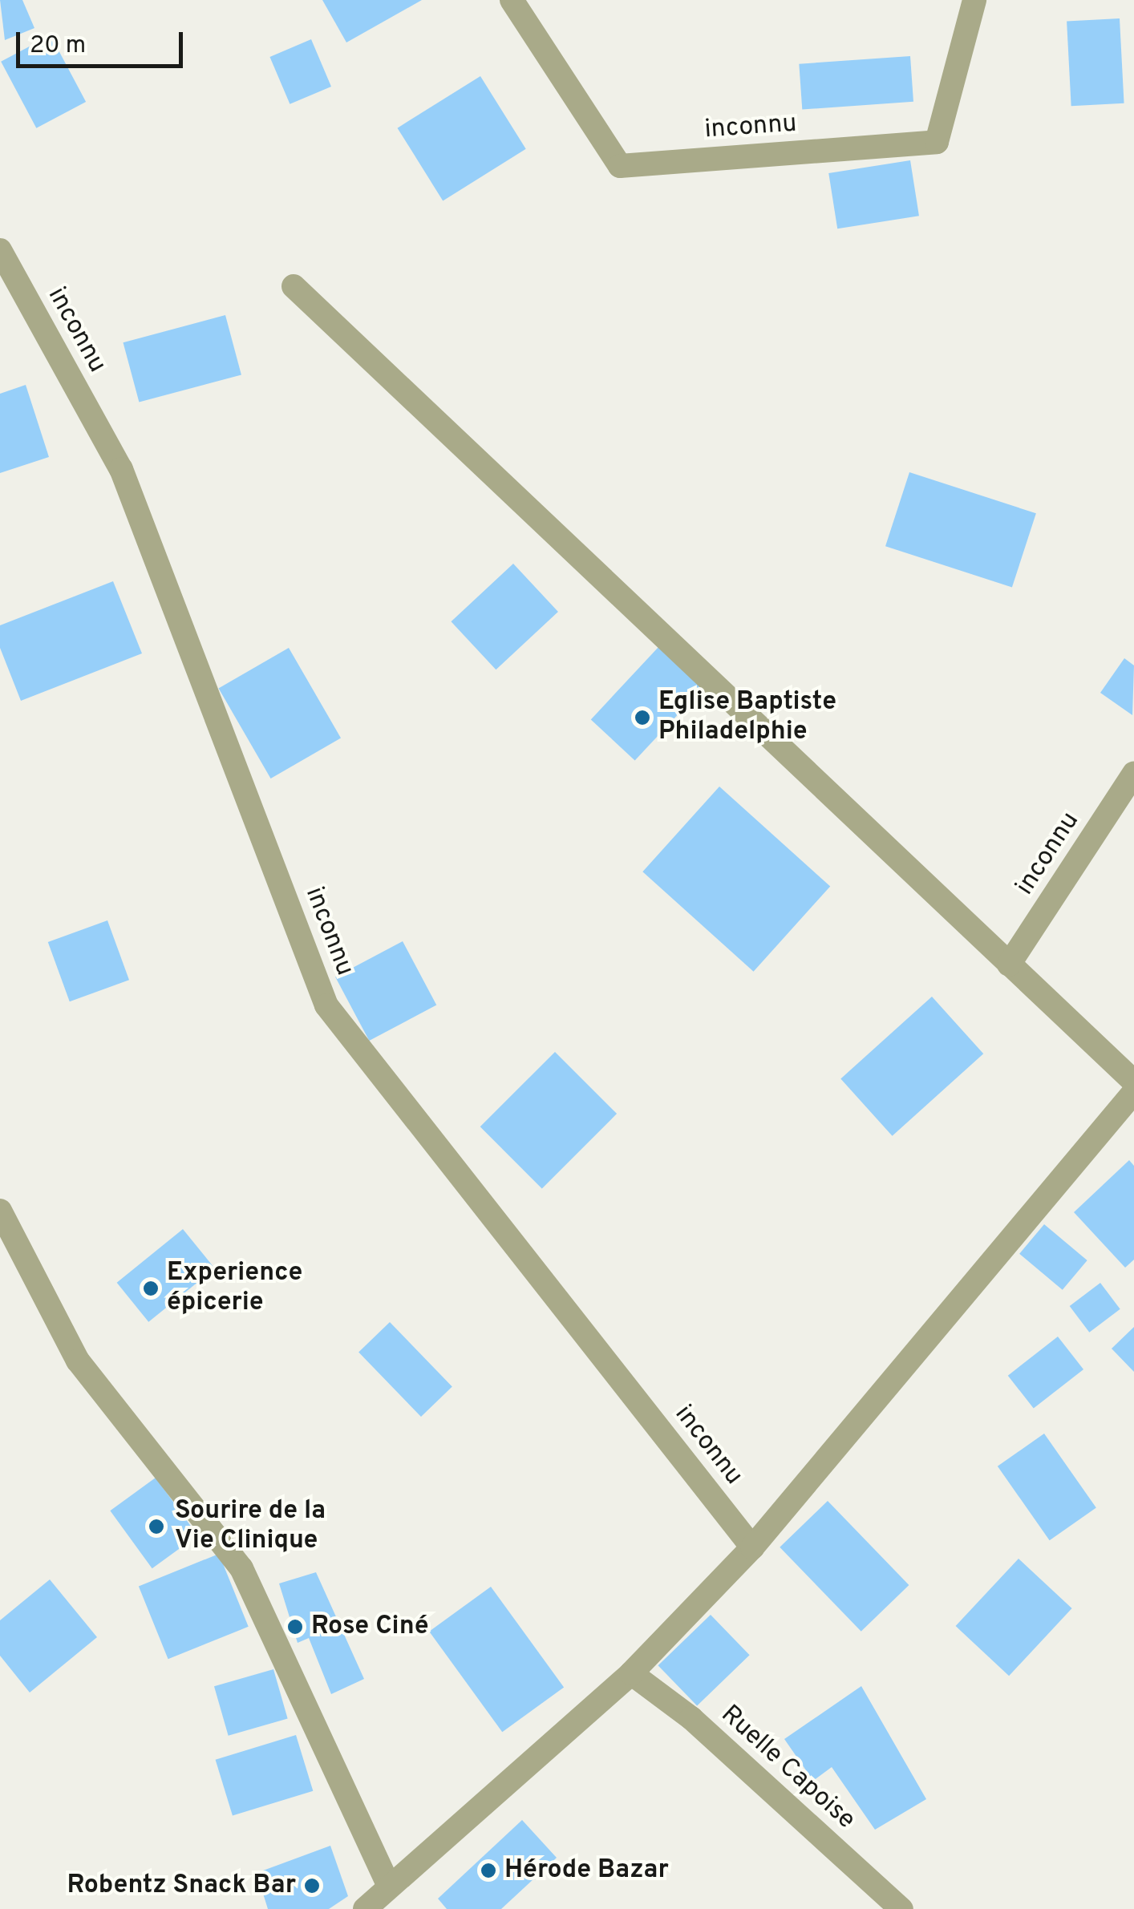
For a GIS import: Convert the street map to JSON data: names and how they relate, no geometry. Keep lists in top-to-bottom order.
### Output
{
  "streets": {
    "street": ["inconnu", "Ruelle Capoise"]
  },
  "places": [
    "Eglise Baptiste Philadelphie",
    "Experience épicerie",
    "Sourire de la Vie Clinique",
    "Rose Ciné",
    "Hérode Bazar",
    "Robentz Snack Bar"
  ],
  "scale_bar": "20 m"
}
